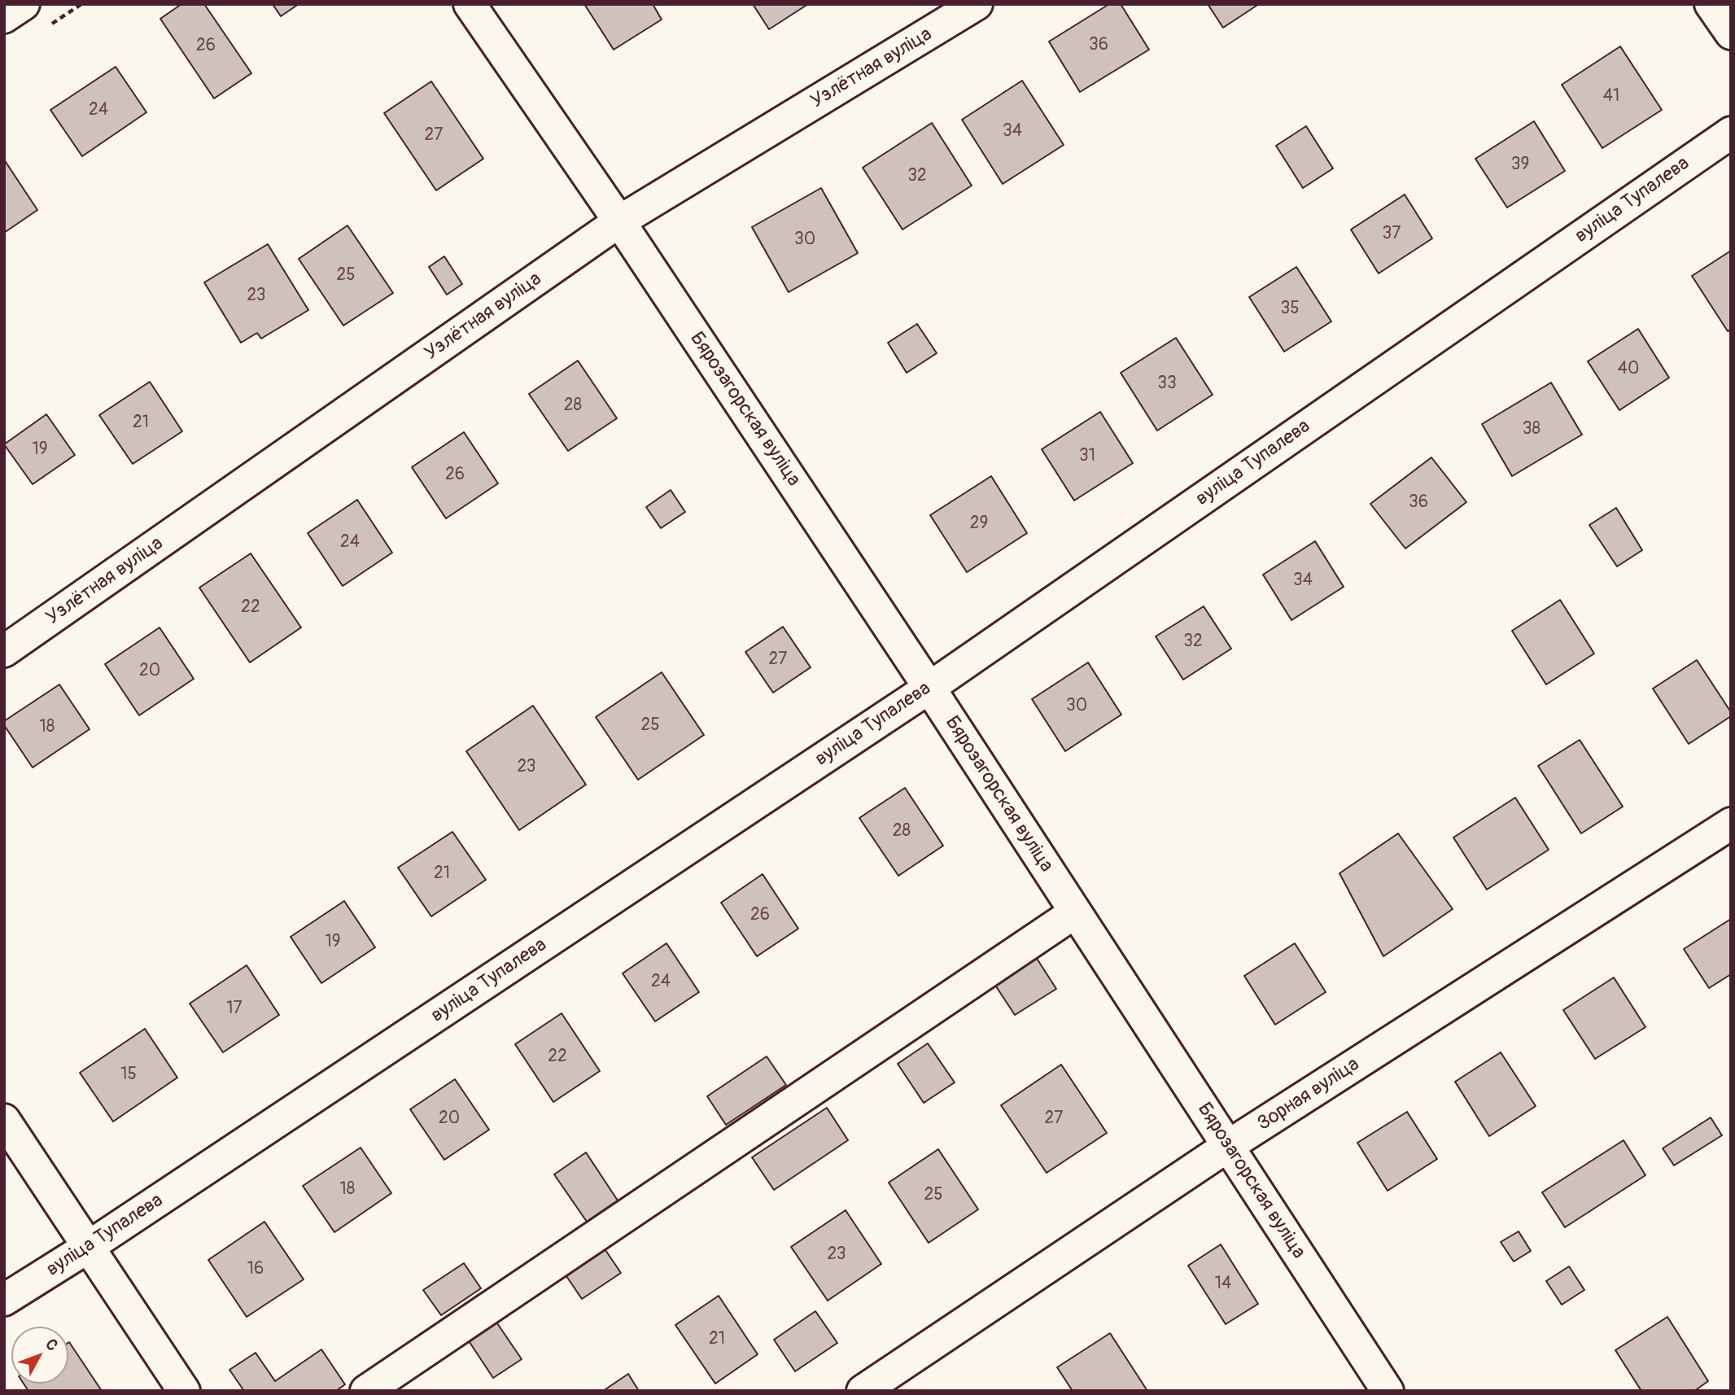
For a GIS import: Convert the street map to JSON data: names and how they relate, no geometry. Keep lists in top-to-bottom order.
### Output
{
  "streets": {
    "street": [
      "Узлётная вуліца",
      "вуліца Тупалева",
      "Бярозагорская вуліца",
      "Зорная вуліца"
    ]
  },
  "crossings": [
    ["Узлётная вуліца", "Бярозагорская вуліца"],
    ["вуліца Тупалева", "Бярозагорская вуліца"],
    ["Бярозагорская вуліца", "Зорная вуліца"]
  ],
  "house_numbers": [
    "36",
    "26",
    "41",
    "24",
    "34",
    "27",
    "39",
    "32",
    "37",
    "30",
    "25",
    "23",
    "35",
    "40",
    "33",
    "28",
    "21",
    "38",
    "19",
    "31",
    "26",
    "36",
    "29",
    "24",
    "34",
    "22",
    "32",
    "27",
    "20",
    "30",
    "25",
    "18",
    "23",
    "28",
    "21",
    "26",
    "19",
    "24",
    "17",
    "22",
    "15",
    "20",
    "27",
    "18",
    "25",
    "23",
    "16",
    "14",
    "21"
  ],
  "north": "top right"
}
